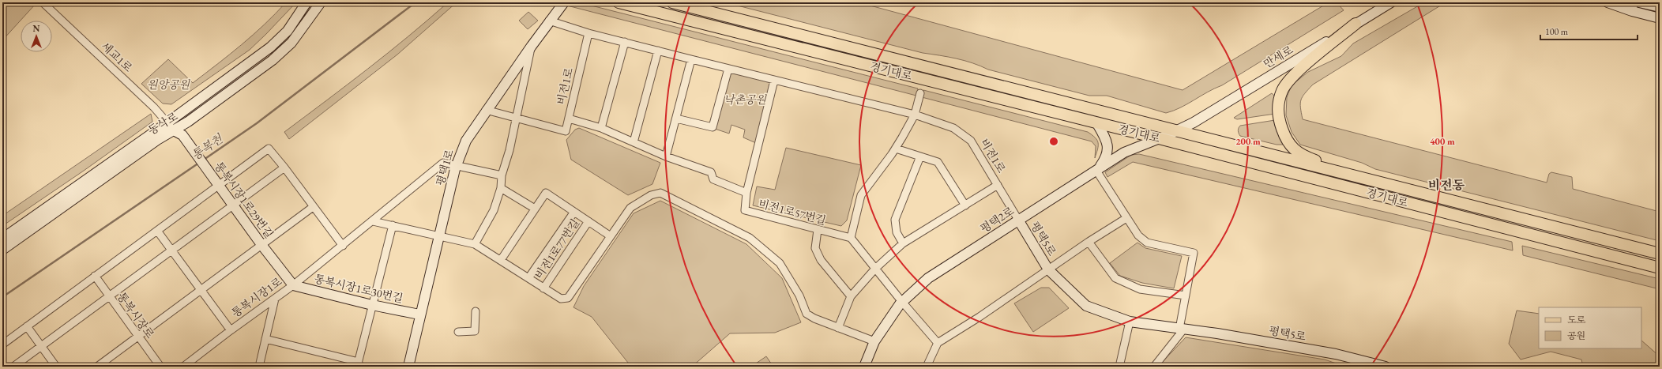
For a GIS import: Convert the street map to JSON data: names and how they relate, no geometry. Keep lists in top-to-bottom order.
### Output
{
  "streets": {
    "main road": ["경기대로"],
    "street": [
      "세교1로",
      "만세로",
      "비전1로",
      "동삭로",
      "평택1로",
      "통복시장1로29번길",
      "비전1로57번길",
      "평택2로",
      "평택5로",
      "비전1로77번길",
      "통복시장1로30번길",
      "통복시장1로",
      "통복시장로"
    ]
  },
  "crossings": [
    ["세교1로", "동삭로"],
    ["만세로", "경기대로"],
    ["만세로", "평택2로"],
    ["경기대로", "평택2로"],
    ["비전1로", "비전1로57번길"],
    ["비전1로", "평택2로"],
    ["비전1로", "평택5로"],
    ["동삭로", "통복시장1로29번길"],
    ["평택1로", "통복시장1로30번길"],
    ["평택1로", "통복시장1로"],
    ["통복시장1로29번길", "통복시장1로30번길"],
    ["통복시장1로29번길", "통복시장1로"],
    ["평택2로", "평택5로"],
    ["통복시장1로30번길", "통복시장1로"]
  ],
  "districts": ["비전동"],
  "water": ["통복천"],
  "parks": ["원앙공원", "낙촌공원"],
  "legend": ["도로", "공원"],
  "scale_bar": "100 m",
  "north": "top",
  "rings": ["200 m", "400 m"]
}
